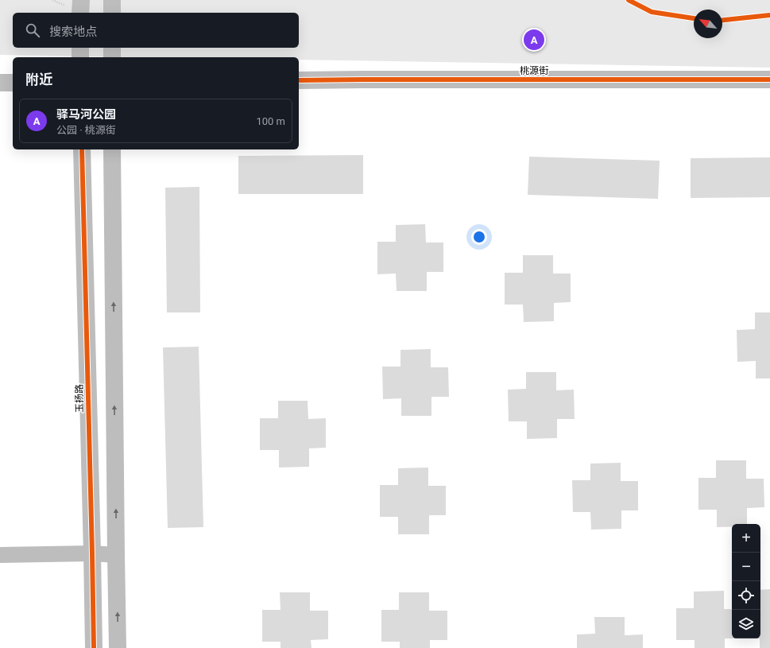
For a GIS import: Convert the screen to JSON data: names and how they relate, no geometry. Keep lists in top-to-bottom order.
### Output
{
  "streets": {
    "street": ["桃源街", "玉扬路"]
  },
  "north": "top left",
  "page": {
    "search": "搜索地点",
    "pins": "A",
    "heading": "附近",
    "list": [
      {
        "mark": "A",
        "name": "驿马河公园",
        "note": "公园 · 桃源街",
        "value": "100 m"
      }
    ],
    "map_buttons": ["+", "−"]
  }
}
